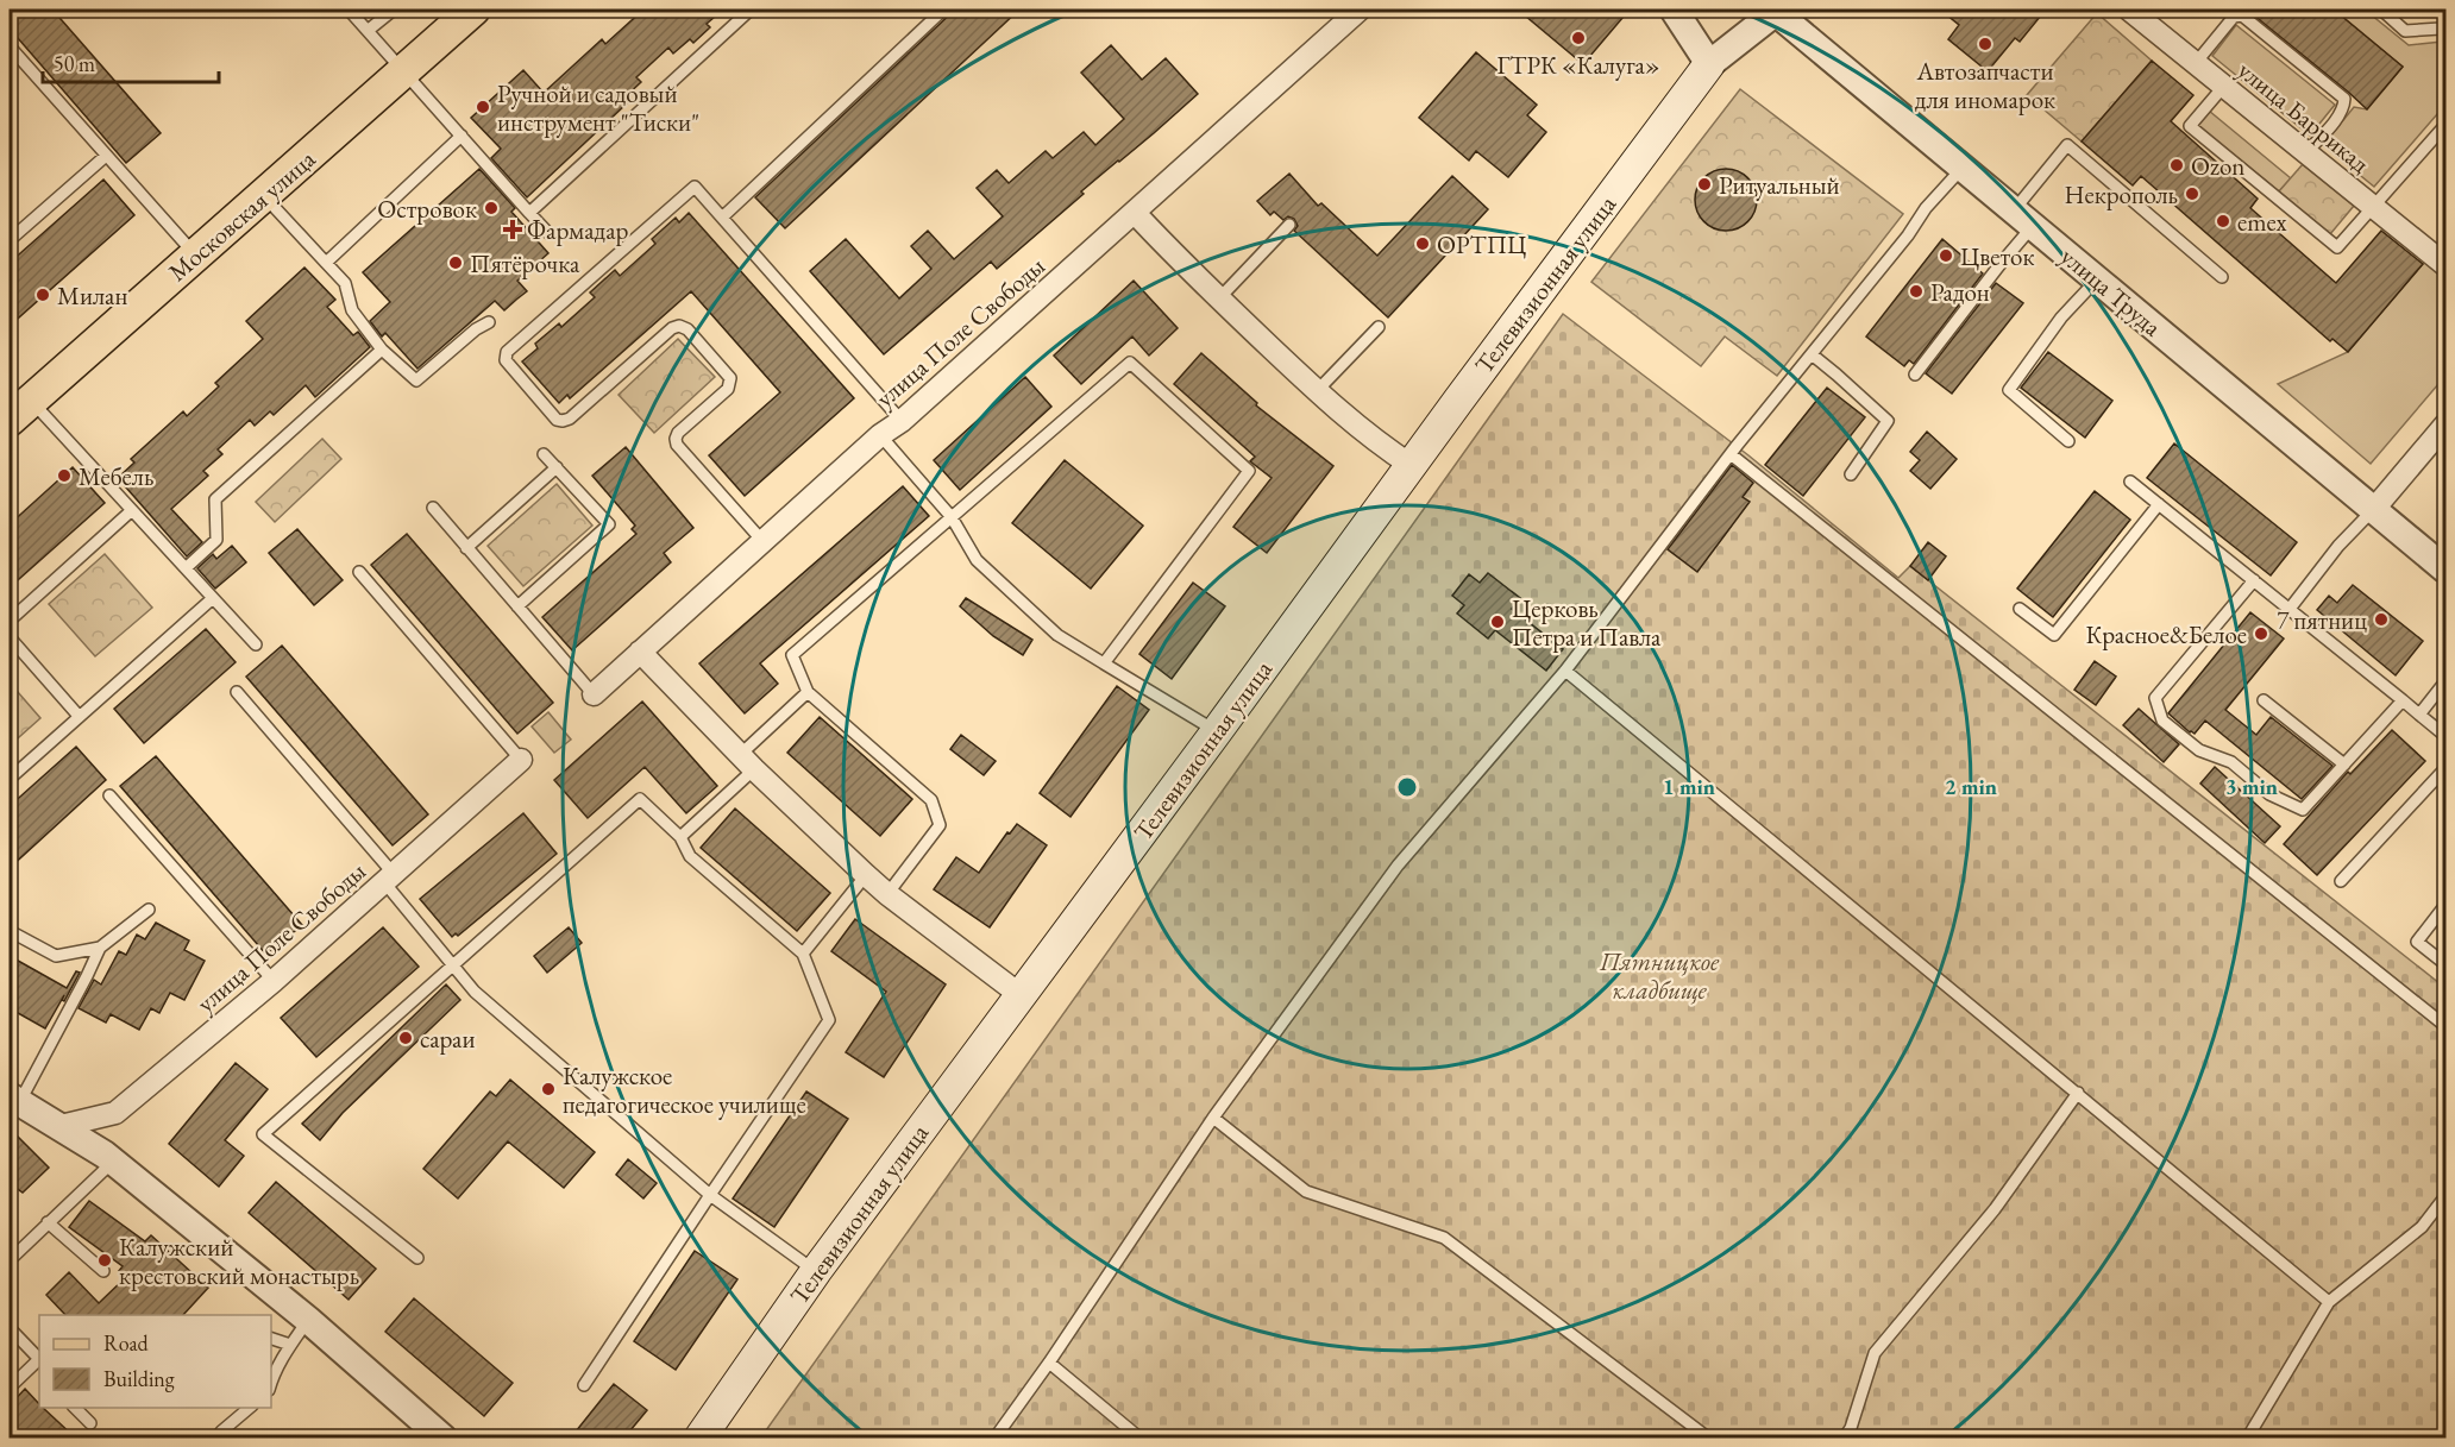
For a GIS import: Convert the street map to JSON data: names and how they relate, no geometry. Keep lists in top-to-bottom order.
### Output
{
  "streets": {
    "main road": ["Московская улица", "Телевизионная улица"],
    "street": ["улица Баррикад", "улица Труда", "улица Поле Свободы"]
  },
  "parks": ["Пятницкое кладбище"],
  "places": {
    "other": [
      "ГТРК «Калуга»",
      "Автозапчасти для иномарок",
      "Ручной и садовый инструмент \"Тиски\"",
      "Ozon",
      "Ритуальный",
      "Некрополь",
      "Островок",
      "emex",
      "ОРТПЦ",
      "Цветок",
      "Пятёрочка",
      "Радон",
      "Милан",
      "Мебель",
      "7 пятниц",
      "Церковь Петра и Павла",
      "Красное&Белое",
      "сараи",
      "Калужское педагогическое училище",
      "Калужский крестовский монастырь"
    ],
    "health": ["Фармадар"]
  },
  "legend": ["Road", "Building"],
  "scale_bar": "50 m",
  "rings": ["1 min", "2 min", "3 min"]
}
